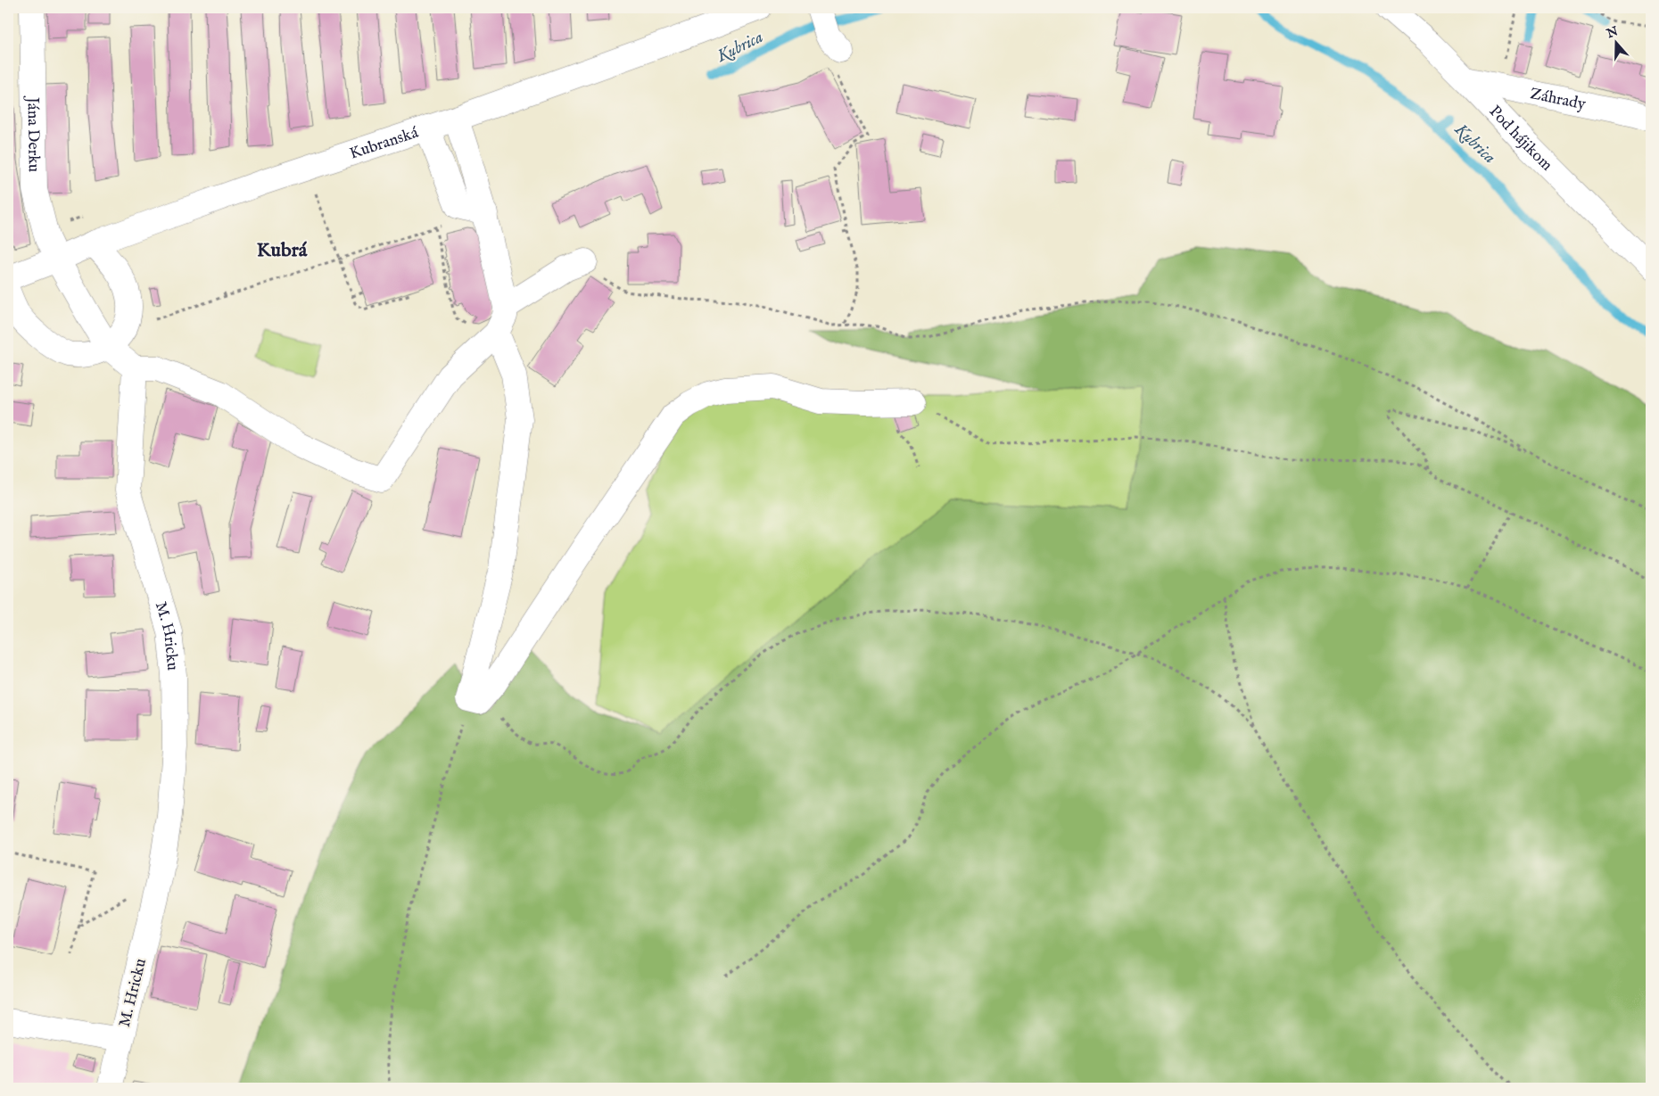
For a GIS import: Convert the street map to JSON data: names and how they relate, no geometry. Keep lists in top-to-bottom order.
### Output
{
  "streets": {
    "street": [
      "Záhrady",
      "Jána Derku",
      "Pod hájikom",
      "Kubranská",
      "M. Hricku"
    ]
  },
  "crossings": [
    ["Záhrady", "Pod hájikom"],
    ["Jána Derku", "Kubranská"]
  ],
  "districts": ["Kubrá"],
  "water": ["Kubrica"],
  "north": "top"
}
